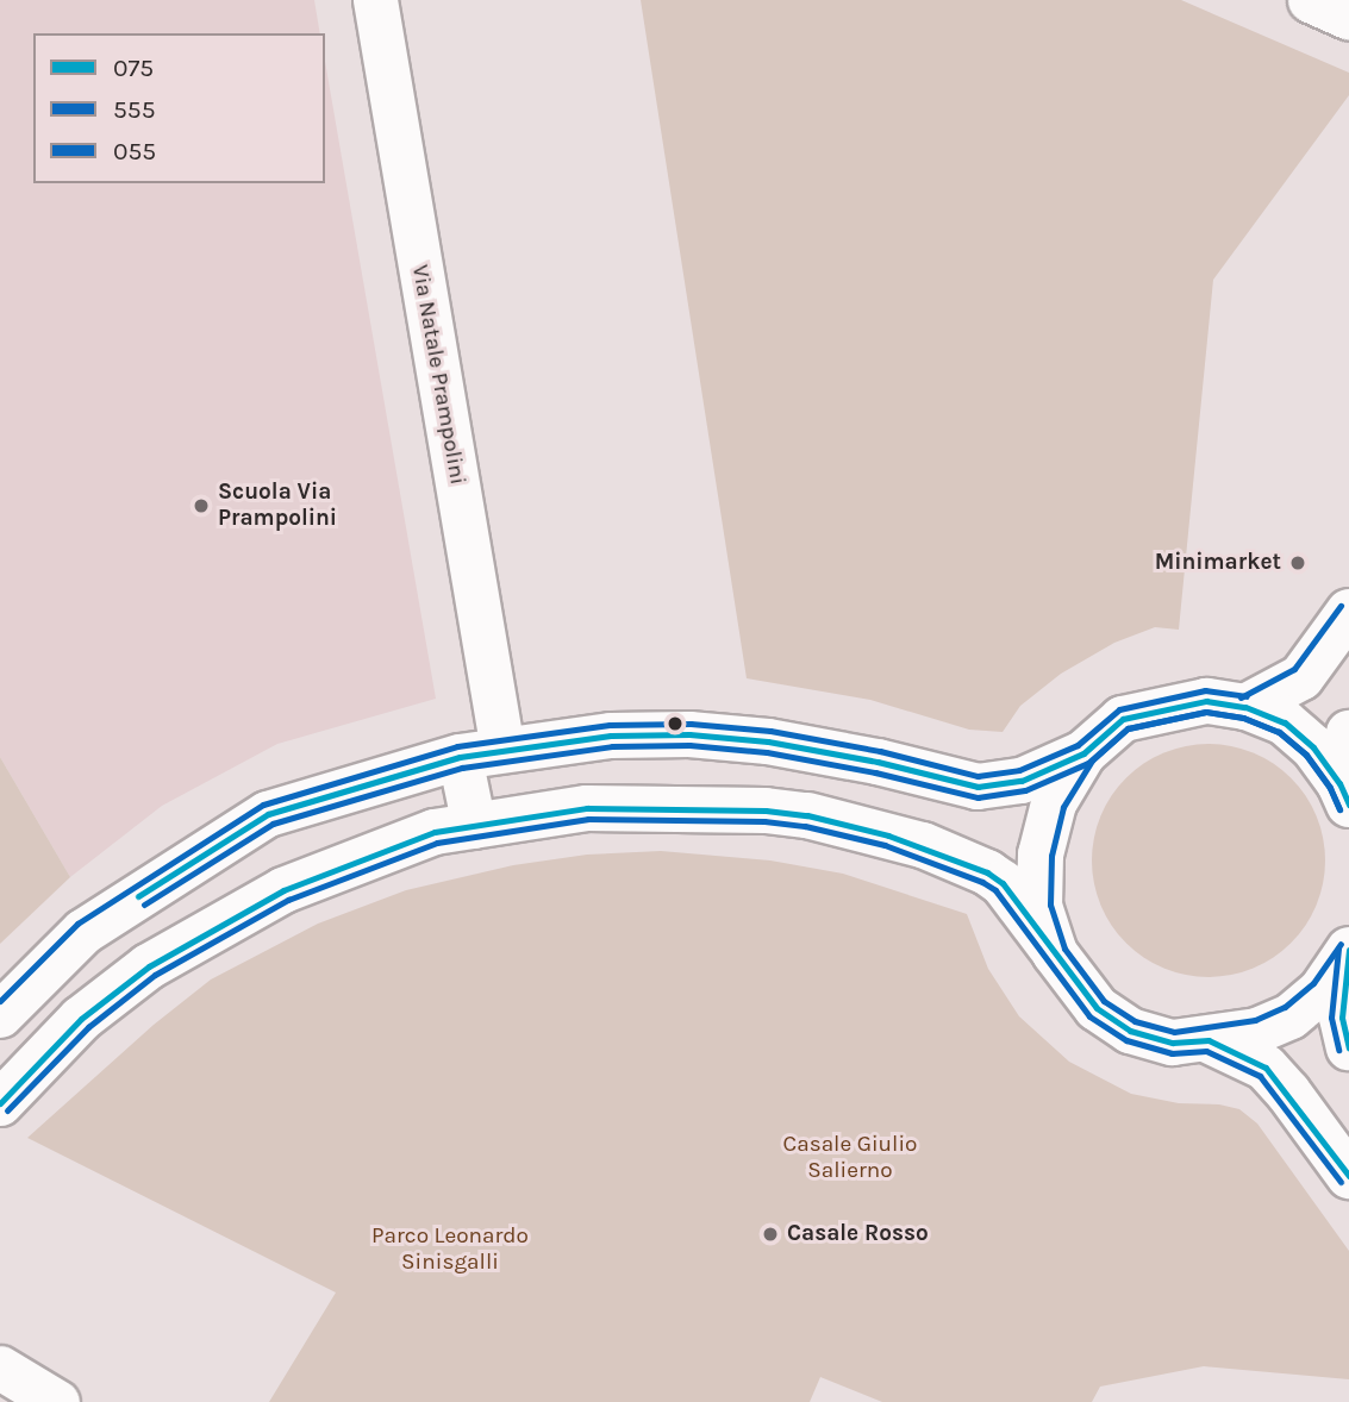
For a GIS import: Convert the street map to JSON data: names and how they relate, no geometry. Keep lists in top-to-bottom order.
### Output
{
  "streets": {
    "street": ["Via Natale Prampolini"]
  },
  "parks": ["Casale Giulio Salierno", "Parco Leonardo Sinisgalli"],
  "places": ["Scuola Via Prampolini", "Minimarket", "Casale Rosso"],
  "lines": ["transit line 055", "transit line 075", "transit line 555"],
  "legend": ["075", "555", "055"]
}
